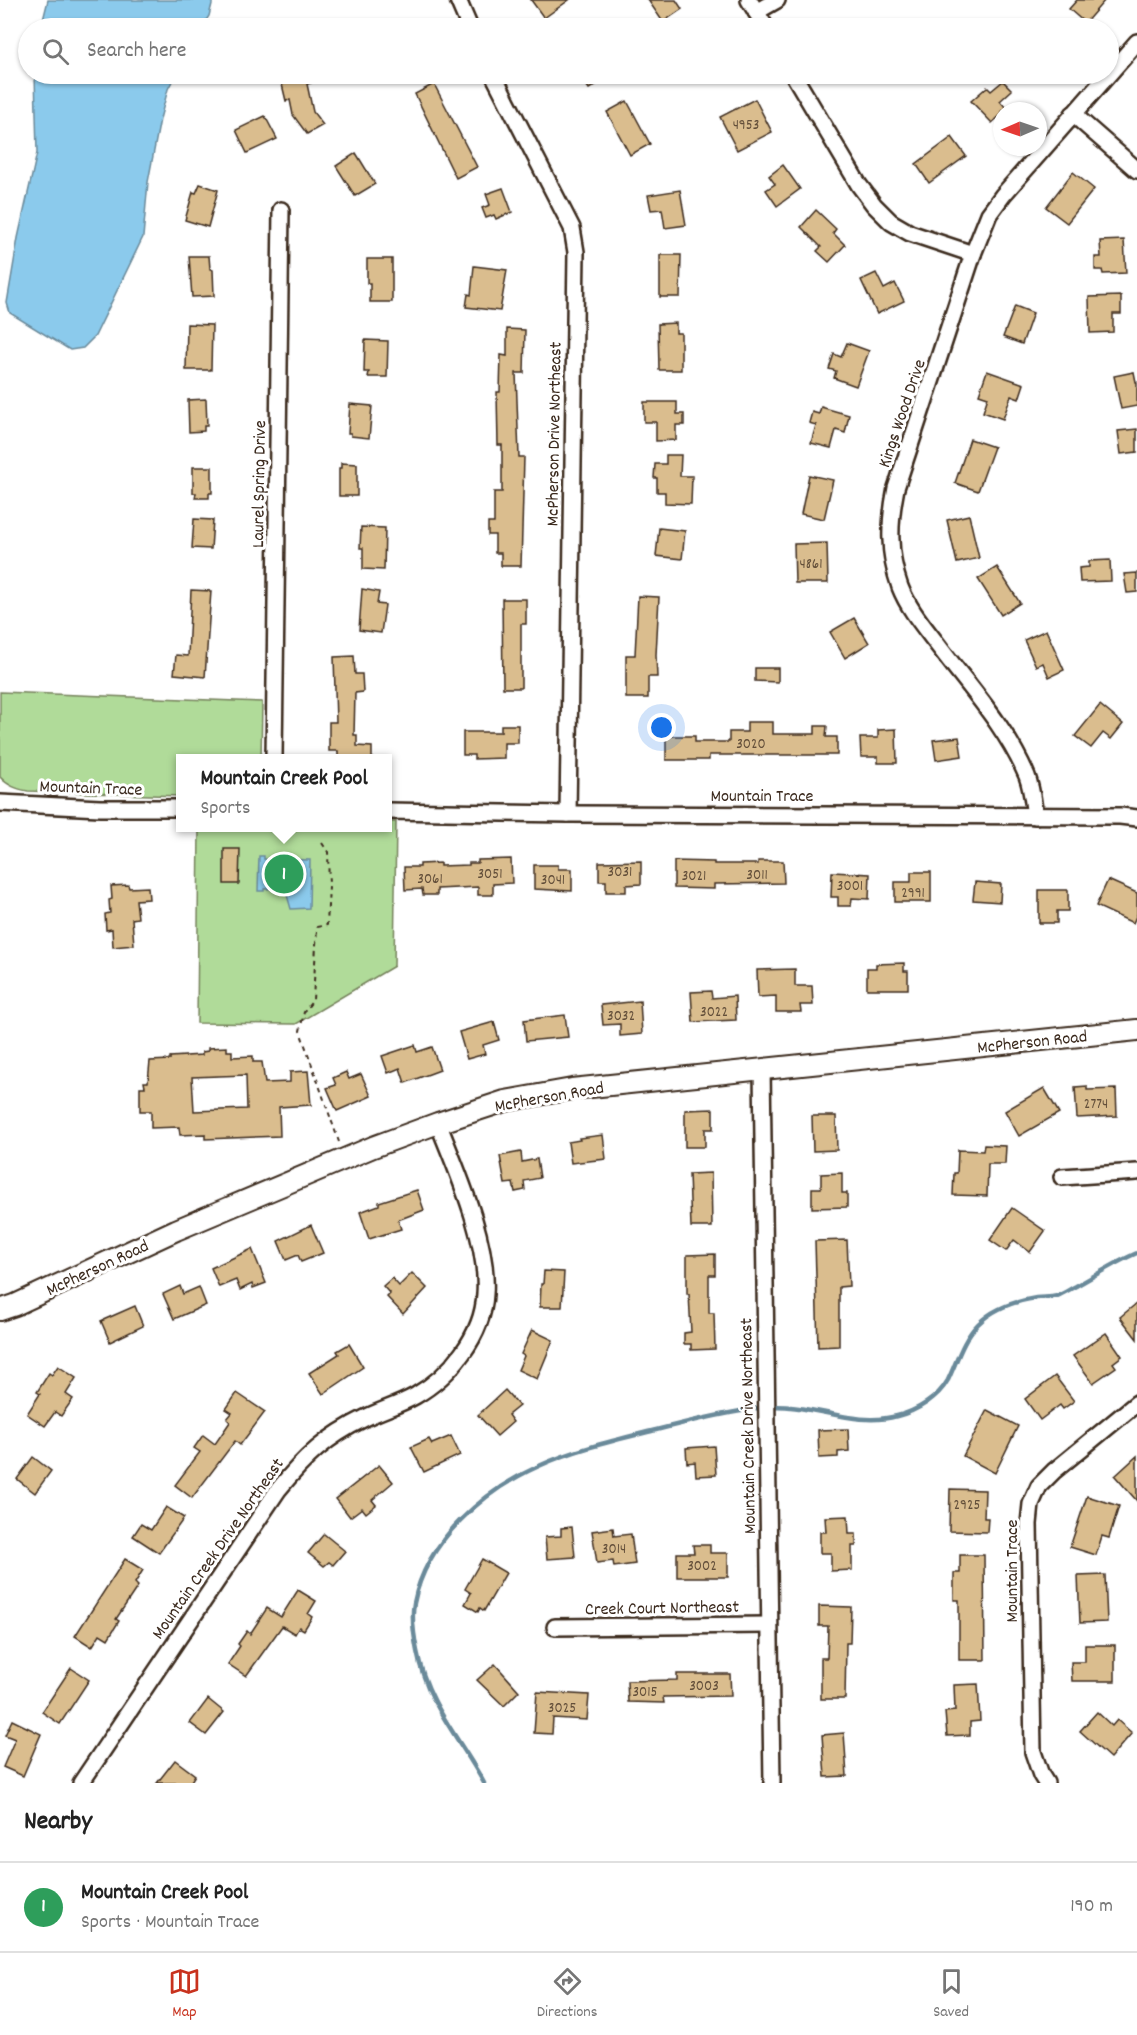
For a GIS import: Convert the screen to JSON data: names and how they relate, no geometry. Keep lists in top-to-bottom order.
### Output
{
  "streets": {
    "street": [
      "Kings Wood Drive",
      "McPherson Drive Northeast",
      "Laurel Spring Drive",
      "Mountain Trace",
      "McPherson Road",
      "Mountain Creek Drive Northeast",
      "Creek Court Northeast"
    ]
  },
  "crossings": [
    ["Kings Wood Drive", "Mountain Trace"],
    ["McPherson Drive Northeast", "Mountain Trace"],
    ["McPherson Road", "Mountain Creek Drive Northeast"],
    ["Mountain Creek Drive Northeast", "Creek Court Northeast"]
  ],
  "house_numbers": [
    "4953",
    "4861",
    "3020",
    "3031",
    "3051",
    "3011",
    "3021",
    "3061",
    "3041",
    "3001",
    "2991",
    "3022",
    "3032",
    "2774",
    "2925",
    "3014",
    "3002",
    "3003",
    "3015",
    "3025"
  ],
  "north": "left",
  "page": {
    "search": "Search here",
    "popup": ["Mountain Creek Pool", "Sports"],
    "pins": "1",
    "heading": "Nearby",
    "list": [
      {
        "mark": "1",
        "name": "Mountain Creek Pool",
        "note": "Sports · Mountain Trace",
        "value": "190 m"
      }
    ],
    "nav": ["Map", "Directions", "Saved"]
  }
}
